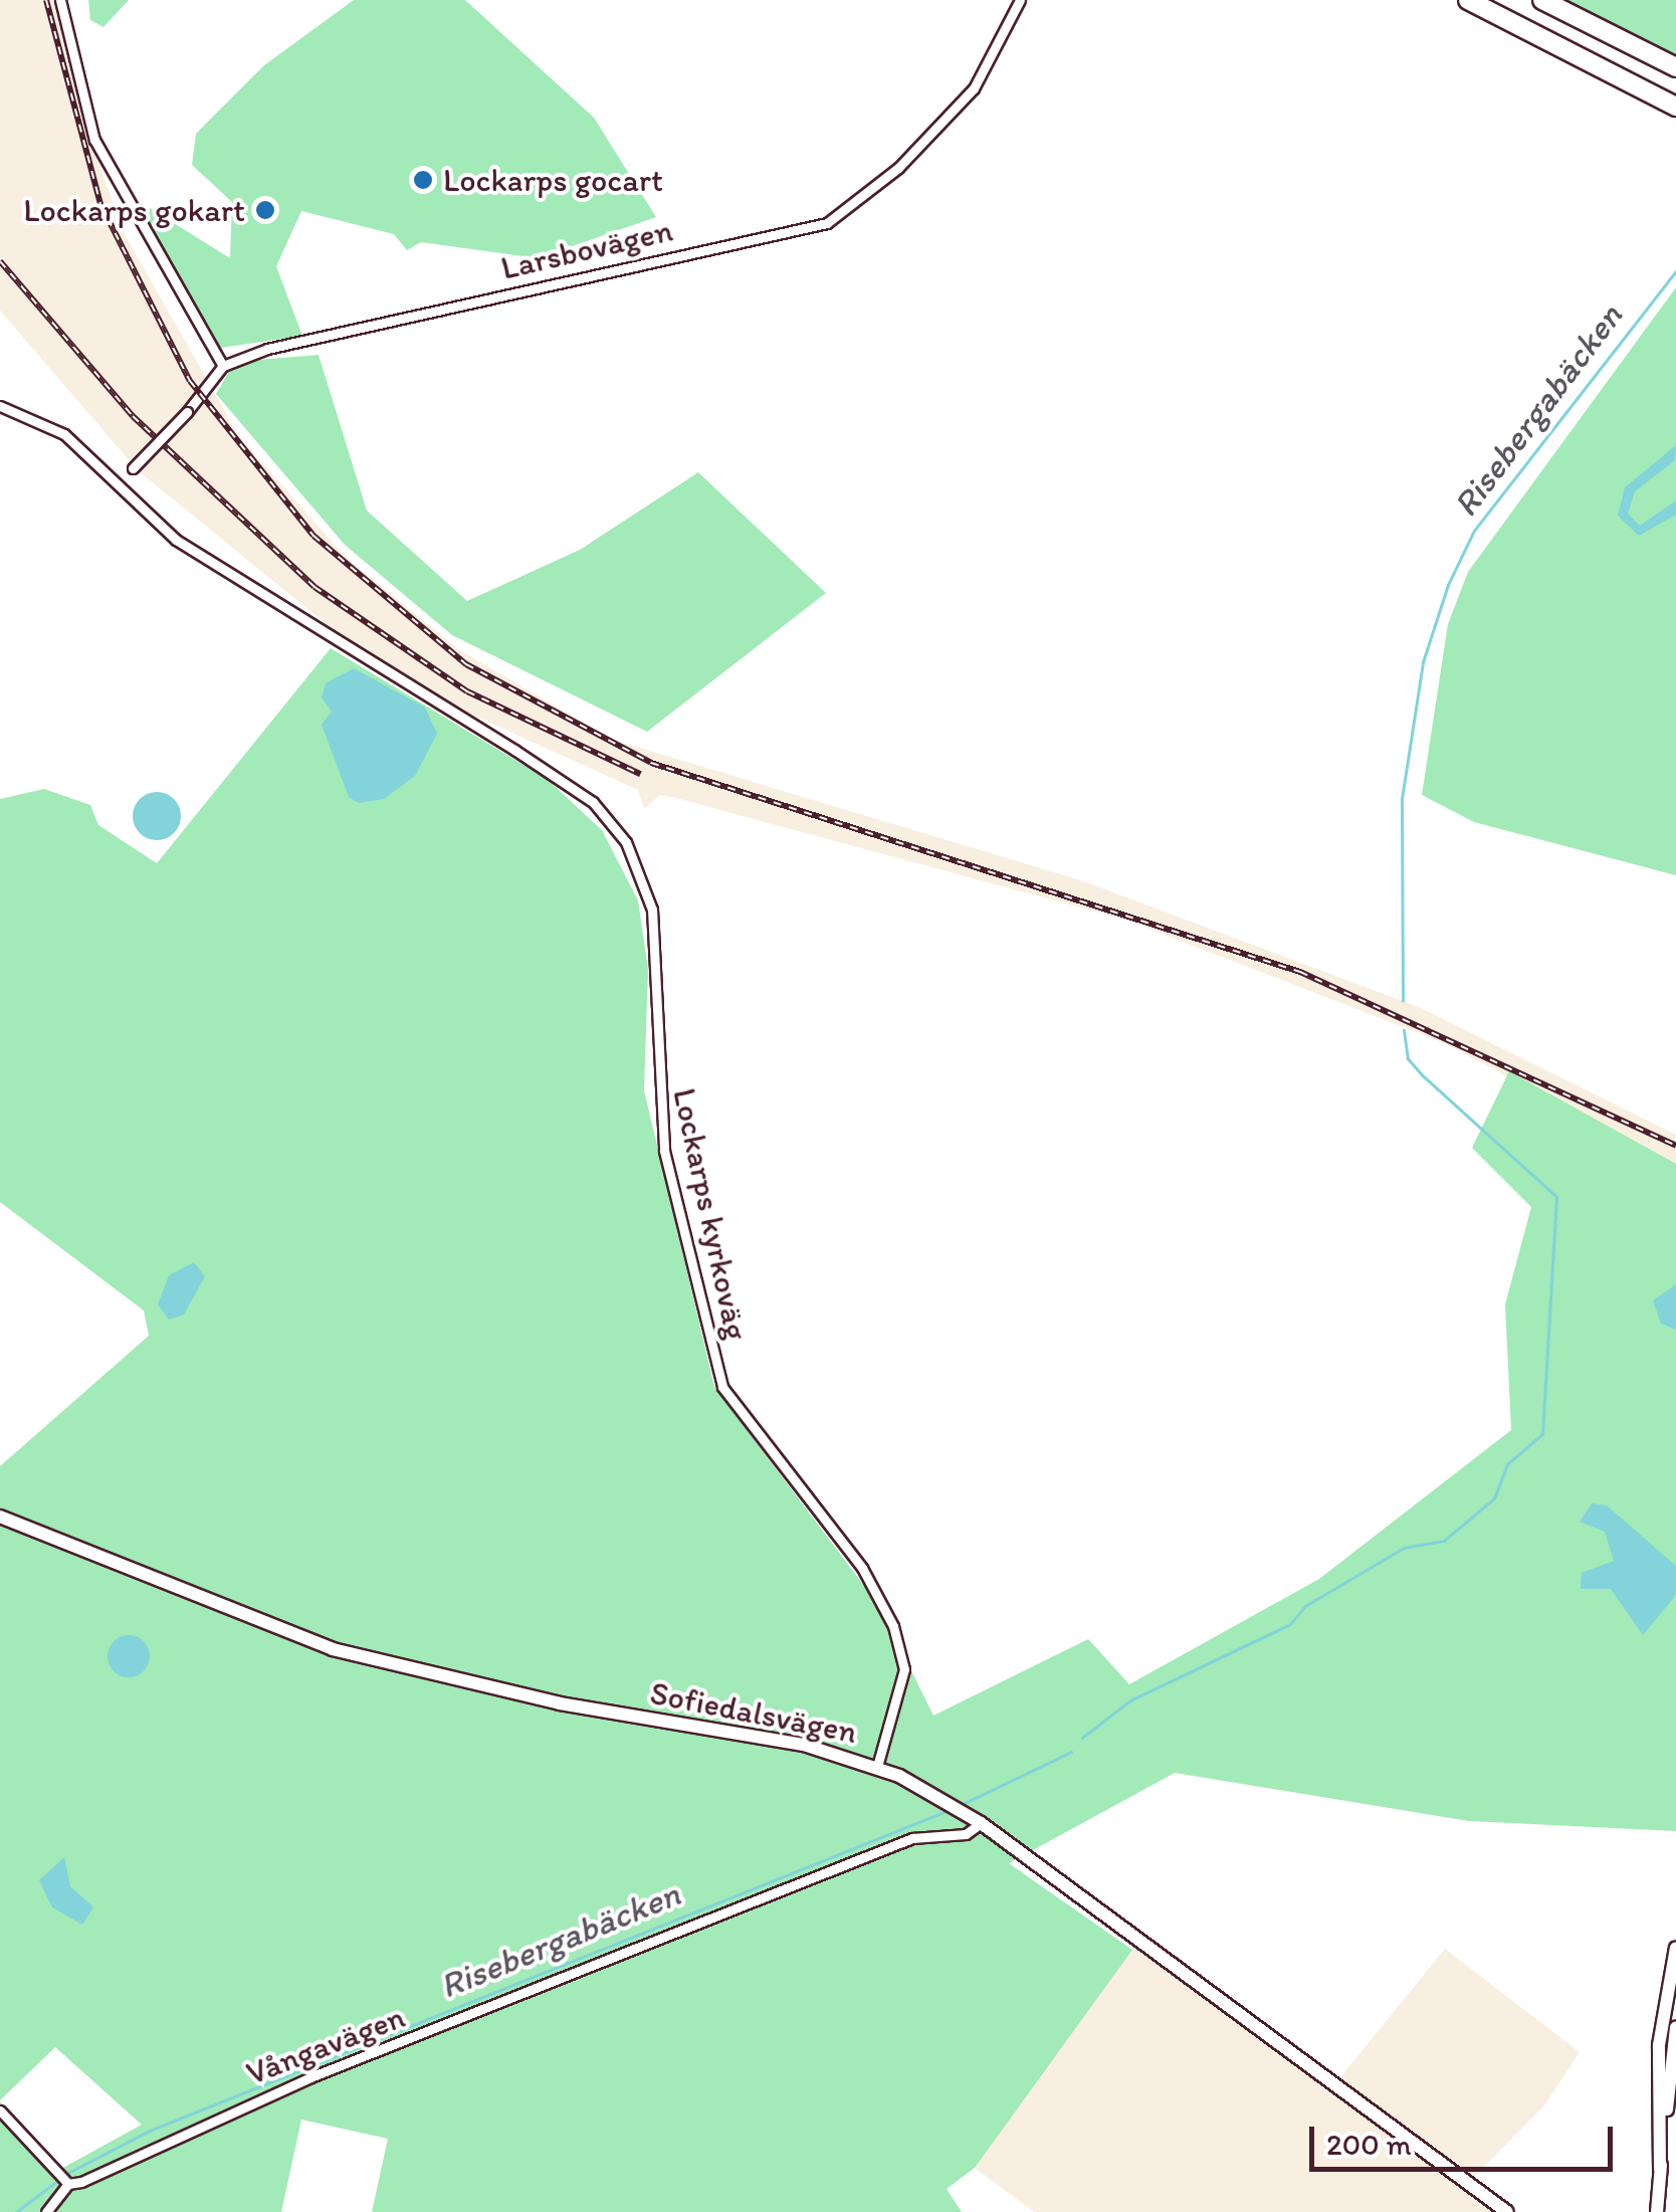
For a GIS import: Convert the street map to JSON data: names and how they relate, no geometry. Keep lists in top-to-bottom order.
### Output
{
  "streets": {
    "main road": ["Sofiedalsvägen"],
    "street": ["Larsbovägen", "Lockarps kyrkoväg", "Vångavägen"]
  },
  "crossings": [
    ["Lockarps kyrkoväg", "Sofiedalsvägen"],
    ["Sofiedalsvägen", "Vångavägen"]
  ],
  "water": ["Risebergabäcken"],
  "places": ["Lockarps gocart", "Lockarps gokart"],
  "scale_bar": "200 m"
}
